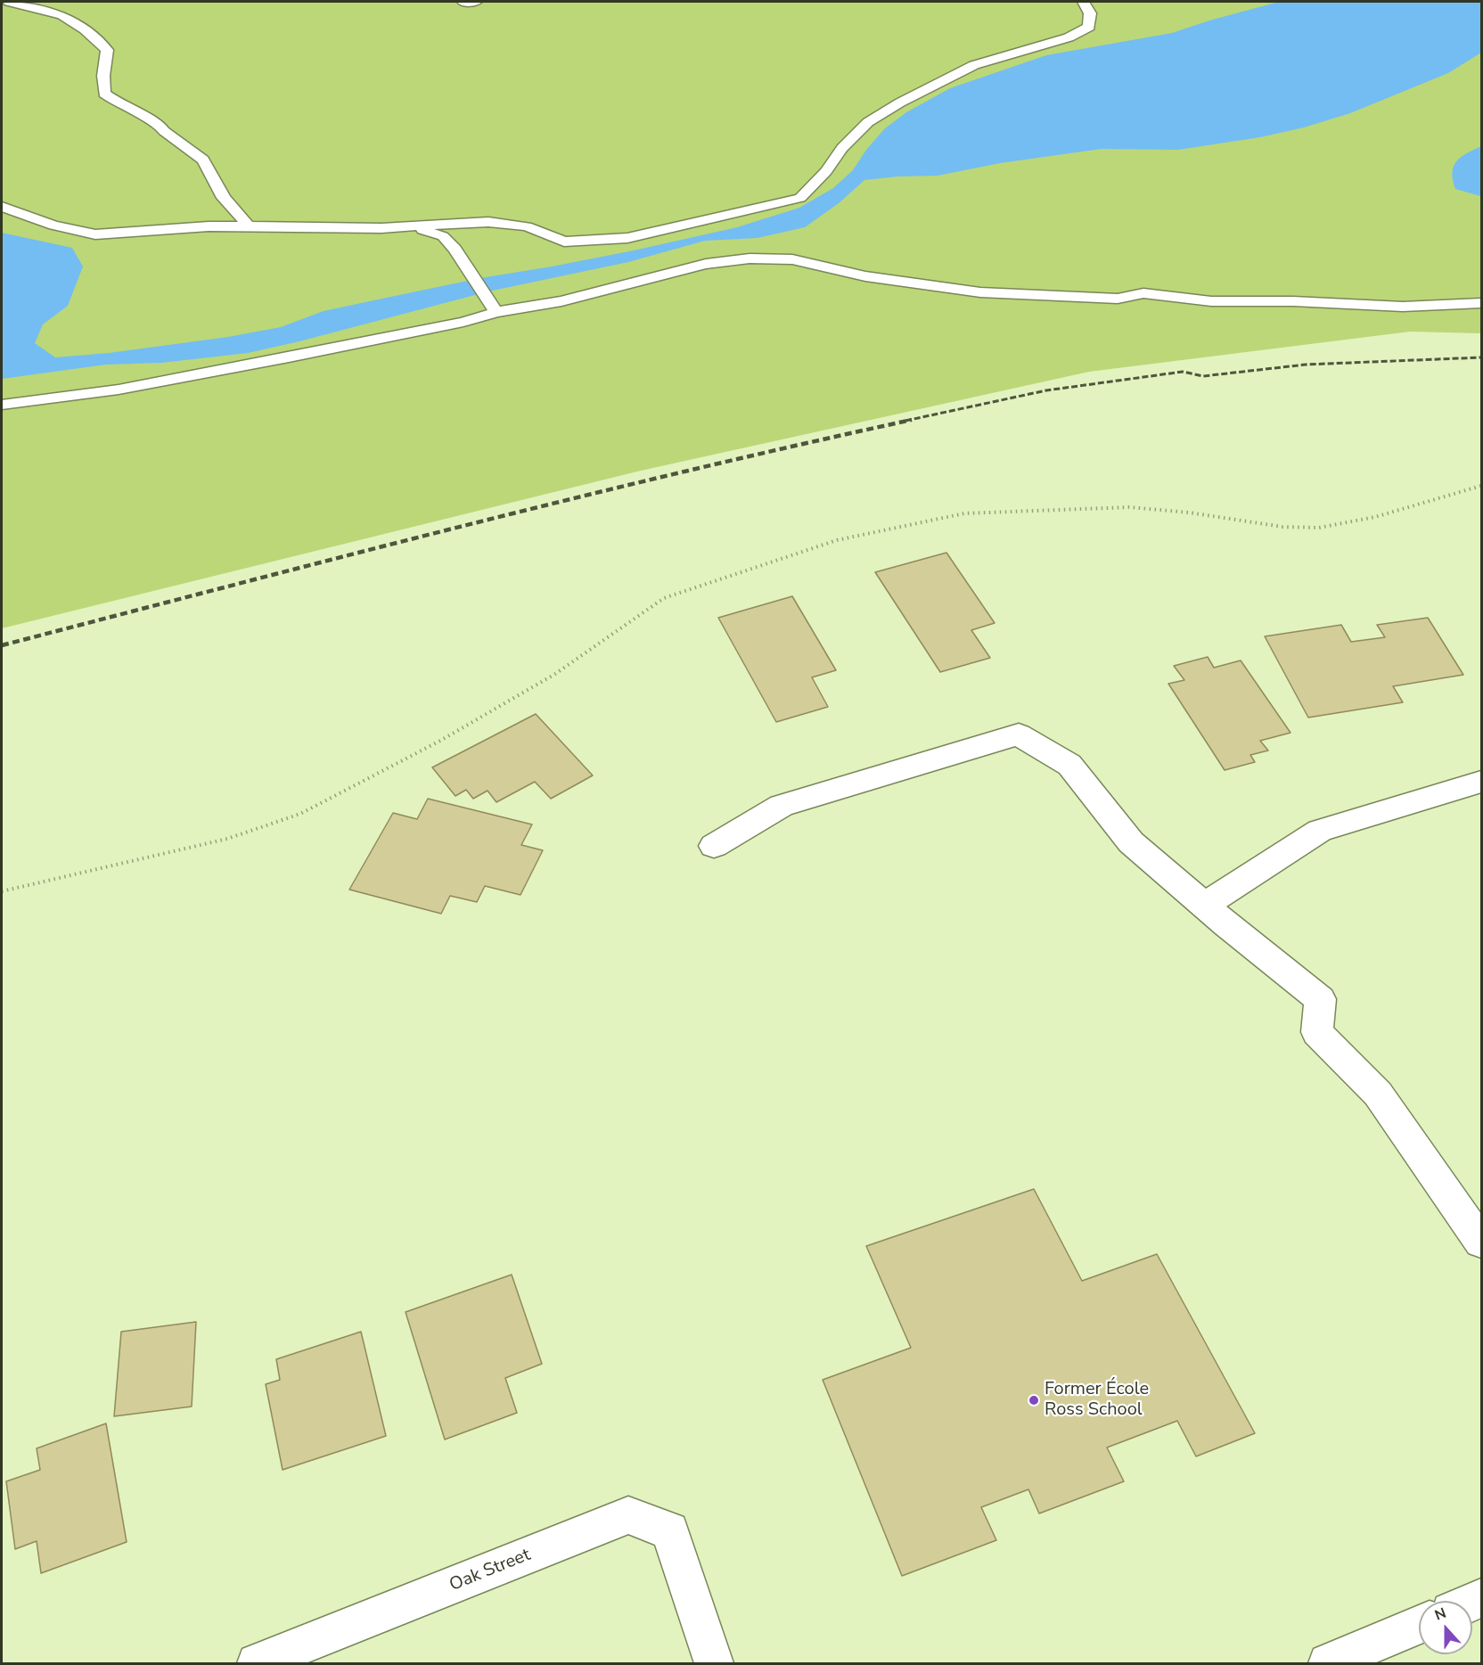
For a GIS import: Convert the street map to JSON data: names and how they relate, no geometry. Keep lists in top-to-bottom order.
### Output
{
  "streets": {
    "street": ["Oak Street"]
  },
  "places": ["Former École Ross School"],
  "north": "top"
}
